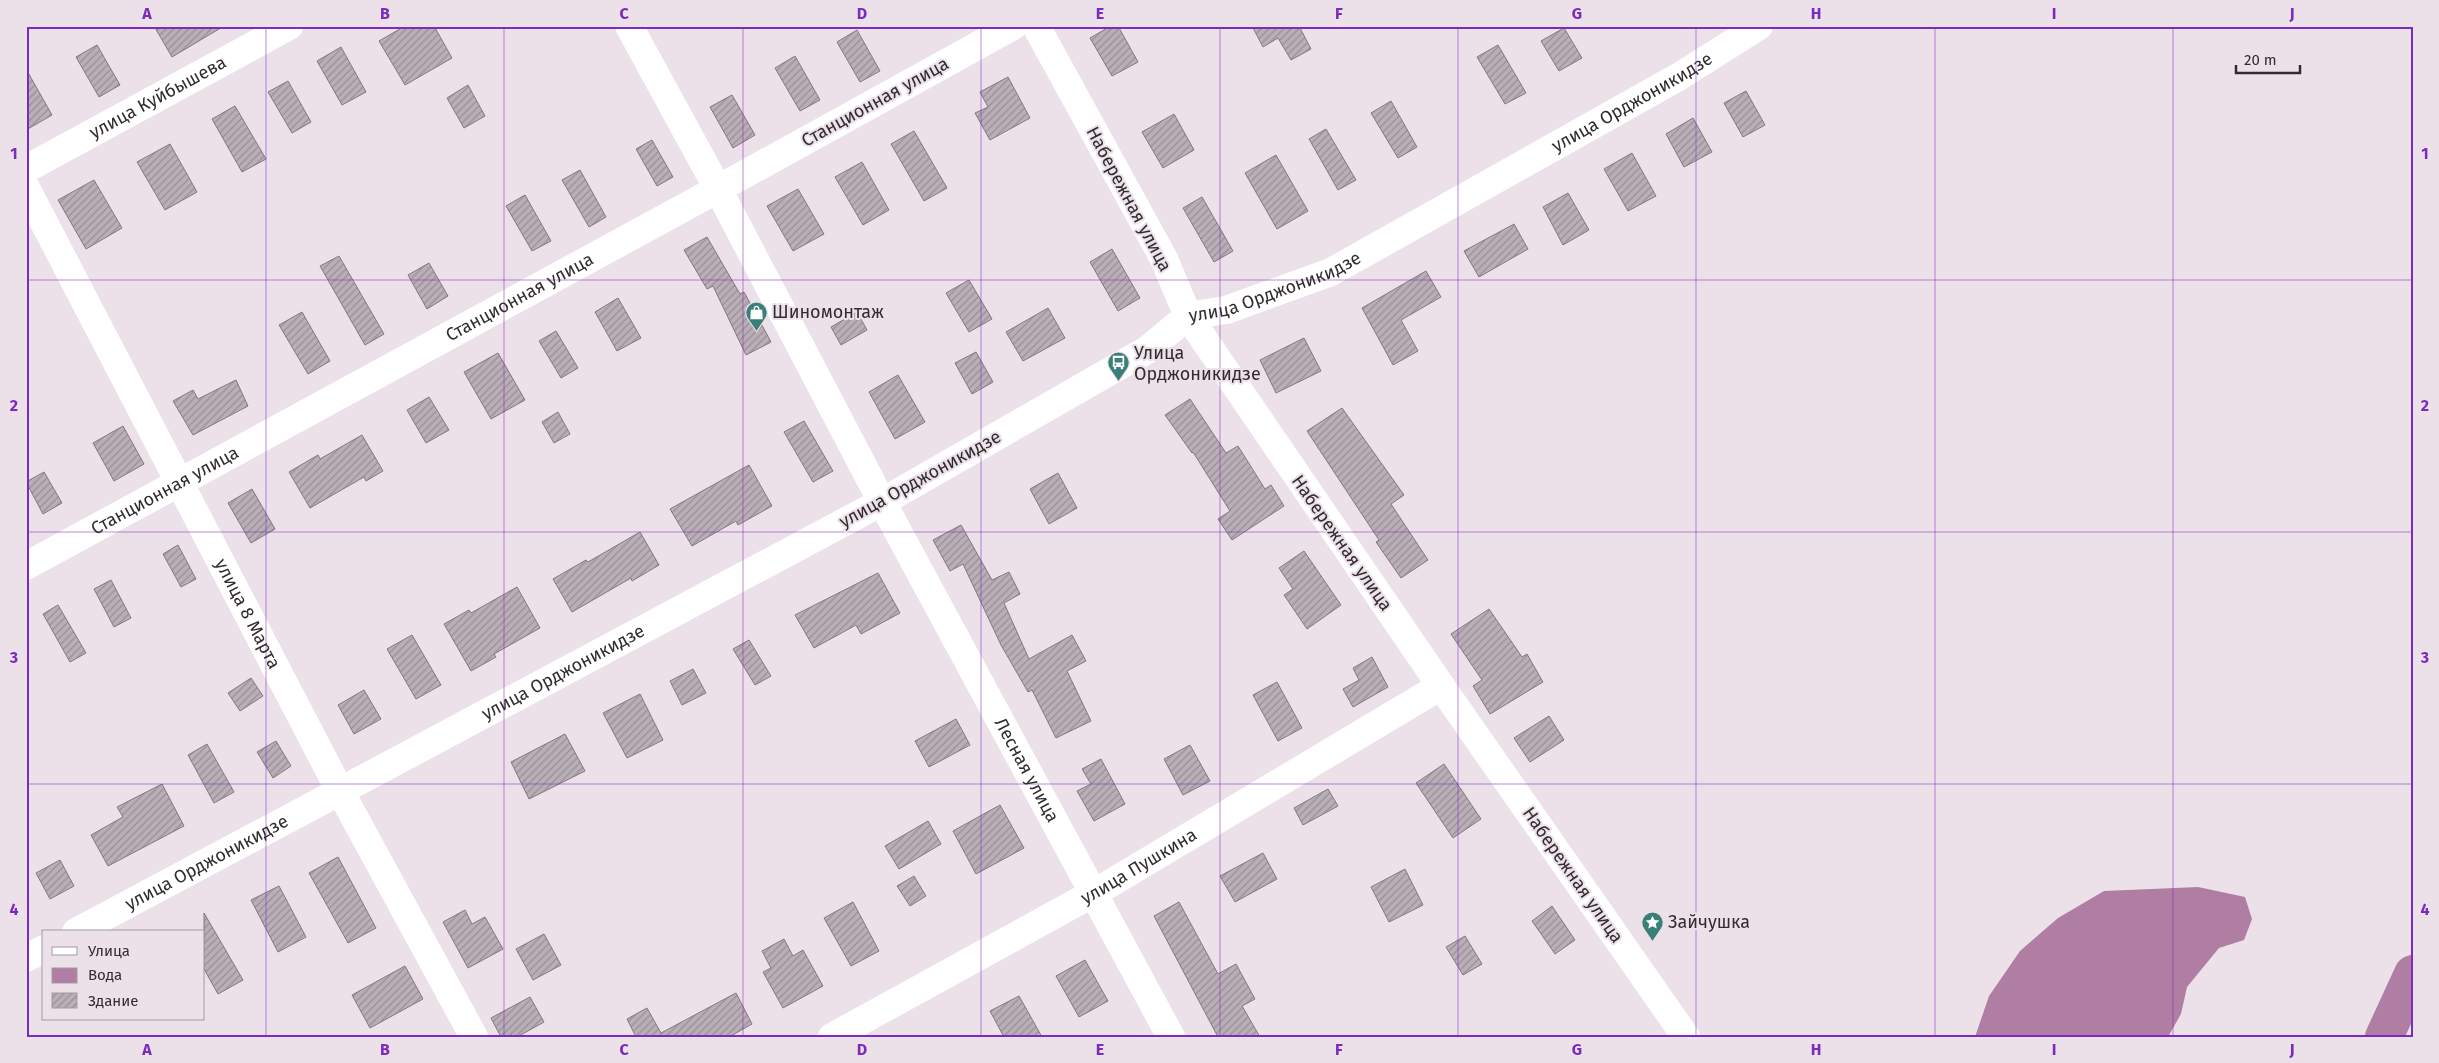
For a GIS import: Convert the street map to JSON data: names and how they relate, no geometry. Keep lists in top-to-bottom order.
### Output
{
  "streets": {
    "street": [
      "улица Куйбышева",
      "Станционная улица",
      "улица Орджоникидзе",
      "Набережная улица",
      "улица 8 Марта",
      "Лесная улица",
      "улица Пушкина"
    ]
  },
  "crossings": [
    ["Станционная улица", "улица 8 Марта"],
    ["Станционная улица", "Лесная улица"],
    ["улица Орджоникидзе", "Набережная улица"],
    ["улица Орджоникидзе", "улица 8 Марта"],
    ["улица Орджоникидзе", "Лесная улица"],
    ["Набережная улица", "улица Пушкина"],
    ["Лесная улица", "улица Пушкина"]
  ],
  "places": {
    "shop": ["Шиномонтаж"],
    "bus stop": ["Улица Орджоникидзе"],
    "place": ["Зайчушка"]
  },
  "legend": ["Улица", "Вода", "Здание"],
  "scale_bar": "20 m",
  "grid": {
    "columns": [
      "A",
      "B",
      "C",
      "D",
      "E",
      "F",
      "G",
      "H",
      "I",
      "J"
    ],
    "rows": [
      "1",
      "2",
      "3",
      "4"
    ]
  }
}
